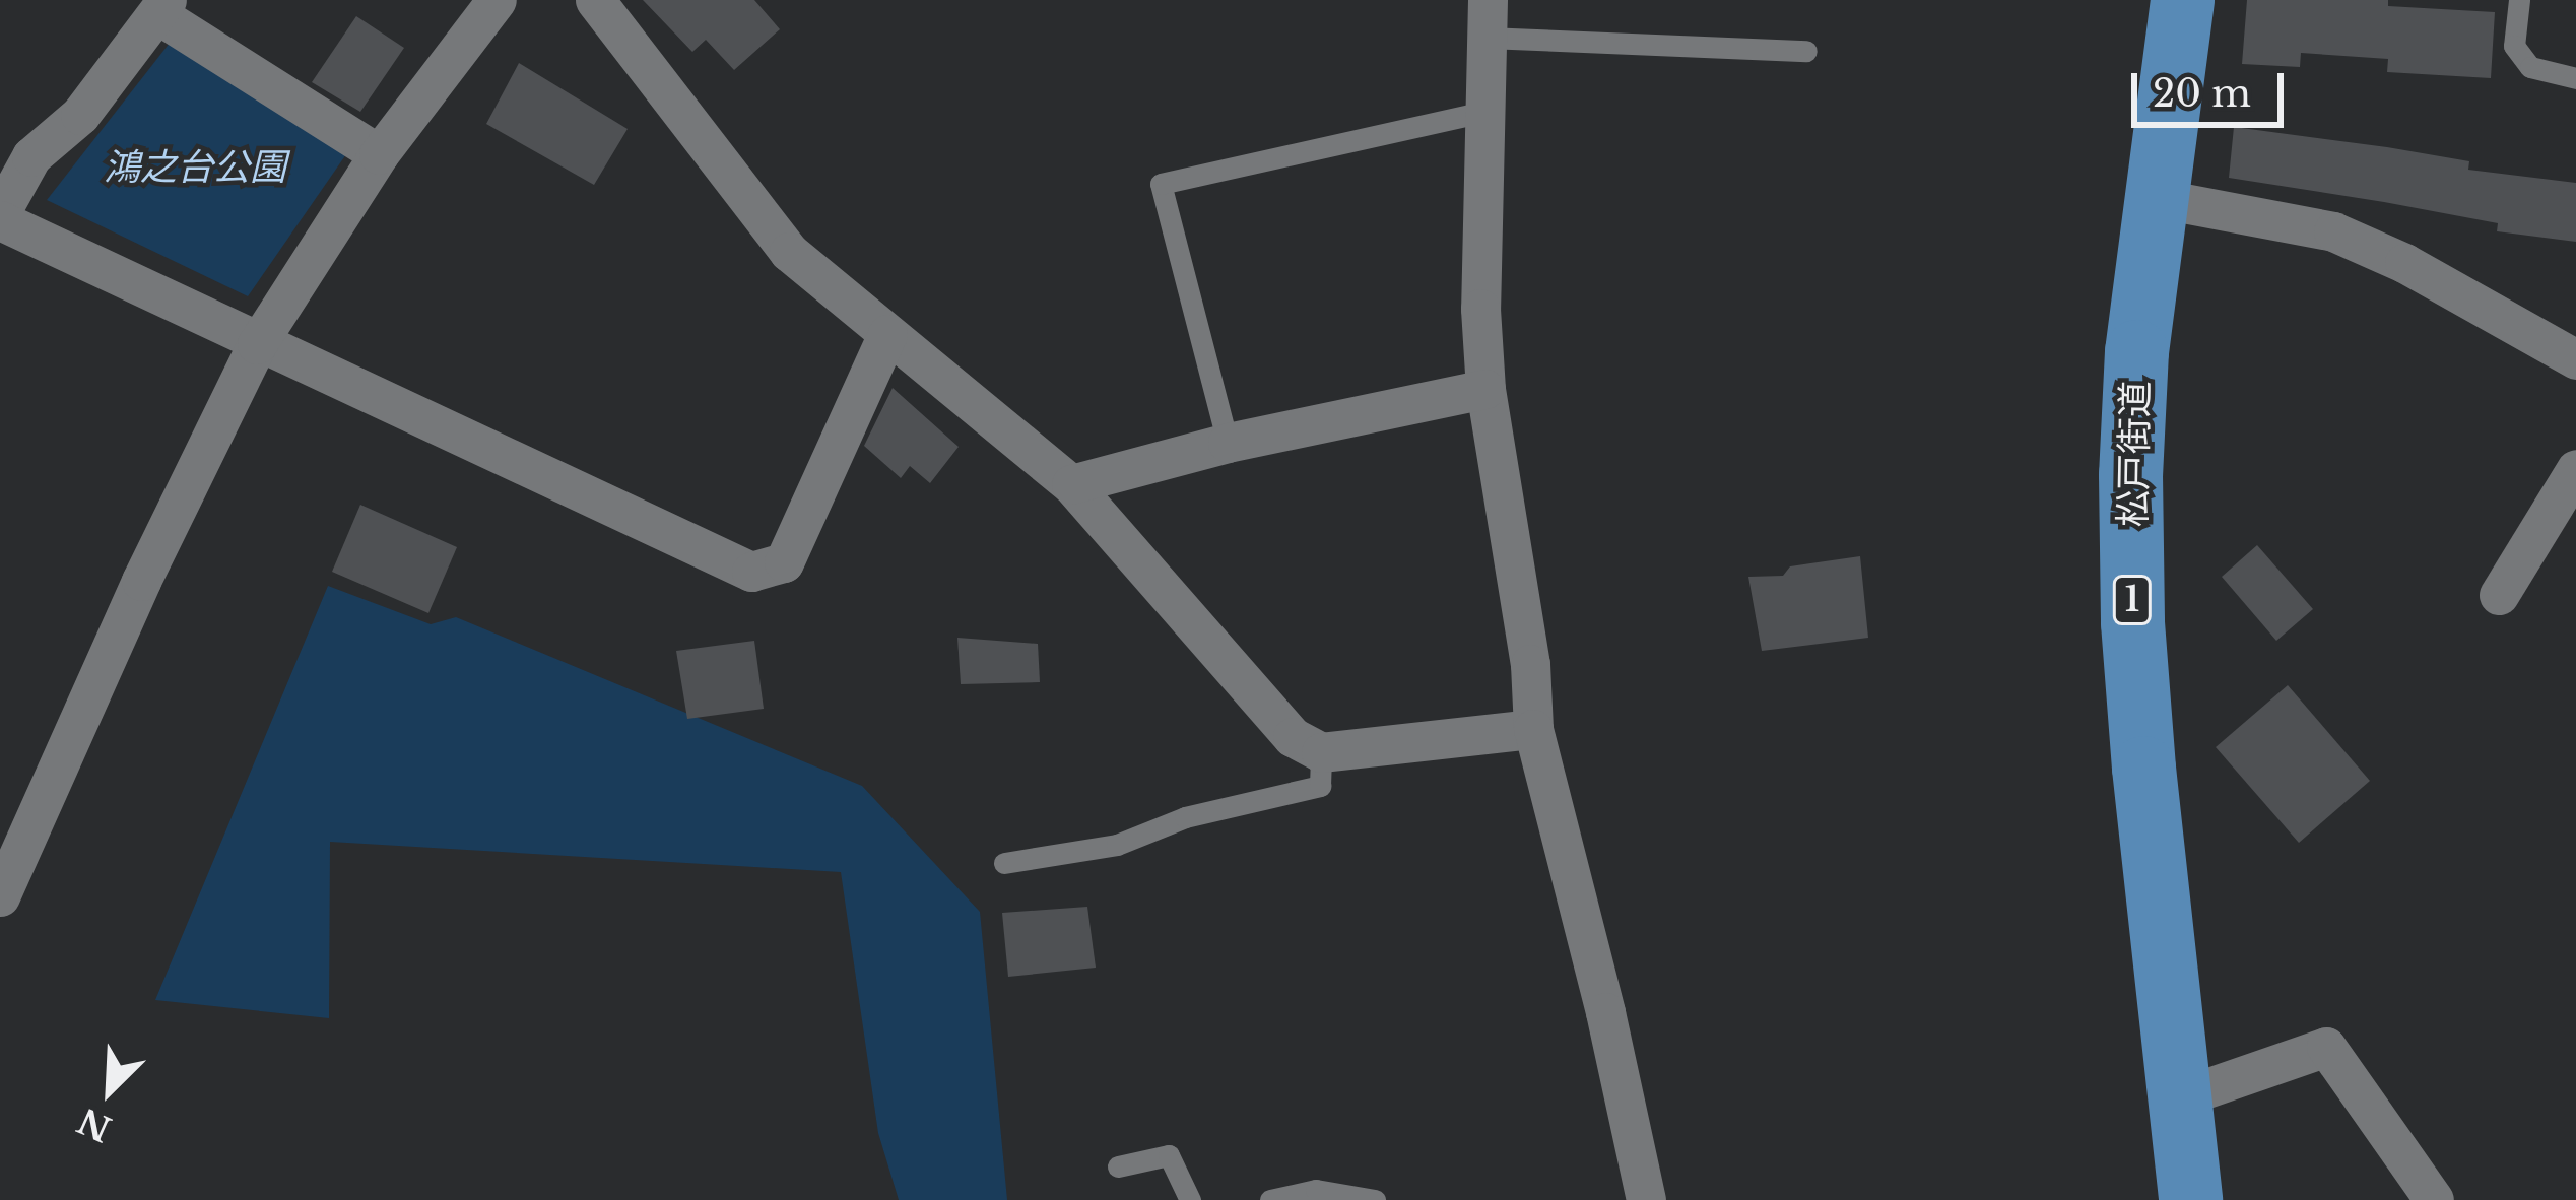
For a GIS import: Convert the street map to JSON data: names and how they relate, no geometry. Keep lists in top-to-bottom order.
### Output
{
  "streets": {
    "main road": ["松戸街道", "1"]
  },
  "parks": ["鴻之台公園"],
  "scale_bar": "20 m",
  "north": "bottom left"
}
